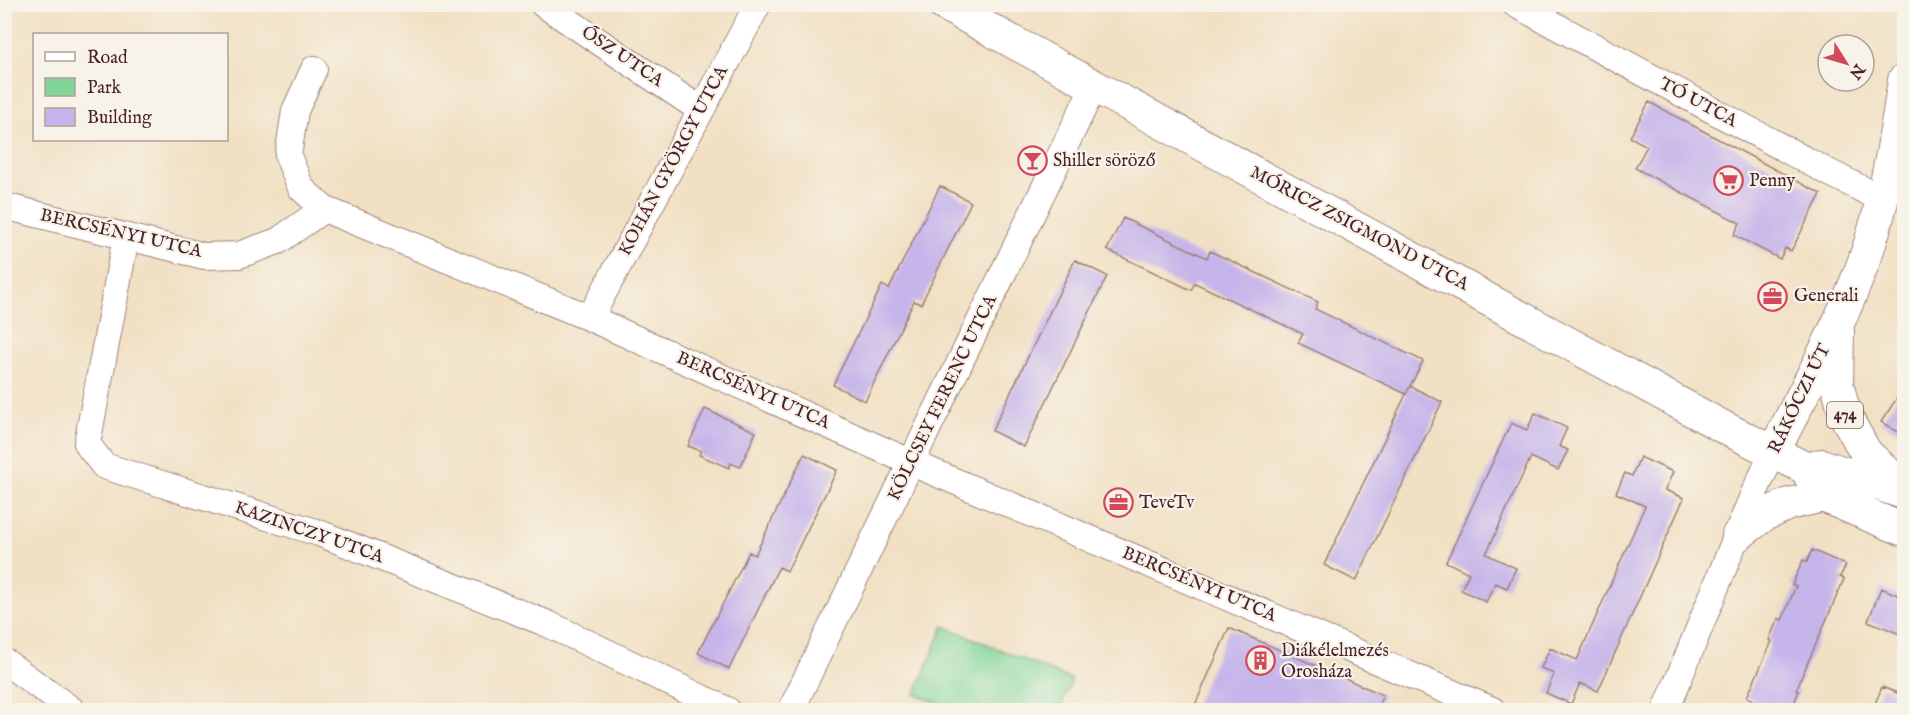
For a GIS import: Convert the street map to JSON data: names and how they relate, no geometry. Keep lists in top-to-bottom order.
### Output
{
  "streets": {
    "main road": ["MÓRICZ ZSIGMOND UTCA", "RÁKÓCZI ÚT", "474"],
    "street": [
      "ŐSZ UTCA",
      "TÓ UTCA",
      "KOHÁN GYÖRGY UTCA",
      "BERCSÉNYI UTCA",
      "KÖLCSEY FERENC UTCA",
      "KAZINCZY UTCA"
    ]
  },
  "crossings": [
    ["ŐSZ UTCA", "KOHÁN GYÖRGY UTCA"],
    ["TÓ UTCA", "RÁKÓCZI ÚT"],
    ["KOHÁN GYÖRGY UTCA", "BERCSÉNYI UTCA"],
    ["MÓRICZ ZSIGMOND UTCA", "KÖLCSEY FERENC UTCA"],
    ["MÓRICZ ZSIGMOND UTCA", "RÁKÓCZI ÚT"],
    ["BERCSÉNYI UTCA", "KÖLCSEY FERENC UTCA"],
    ["BERCSÉNYI UTCA", "KAZINCZY UTCA"],
    ["RÁKÓCZI ÚT", "474"]
  ],
  "places": {
    "bar": ["Shiller söröző"],
    "supermarket": ["Penny"],
    "office": ["Generali", "TeveTv"],
    "building": ["Diákélelmezés Orosháza"]
  },
  "legend": ["Road", "Park", "Building"],
  "north": "bottom right"
}
